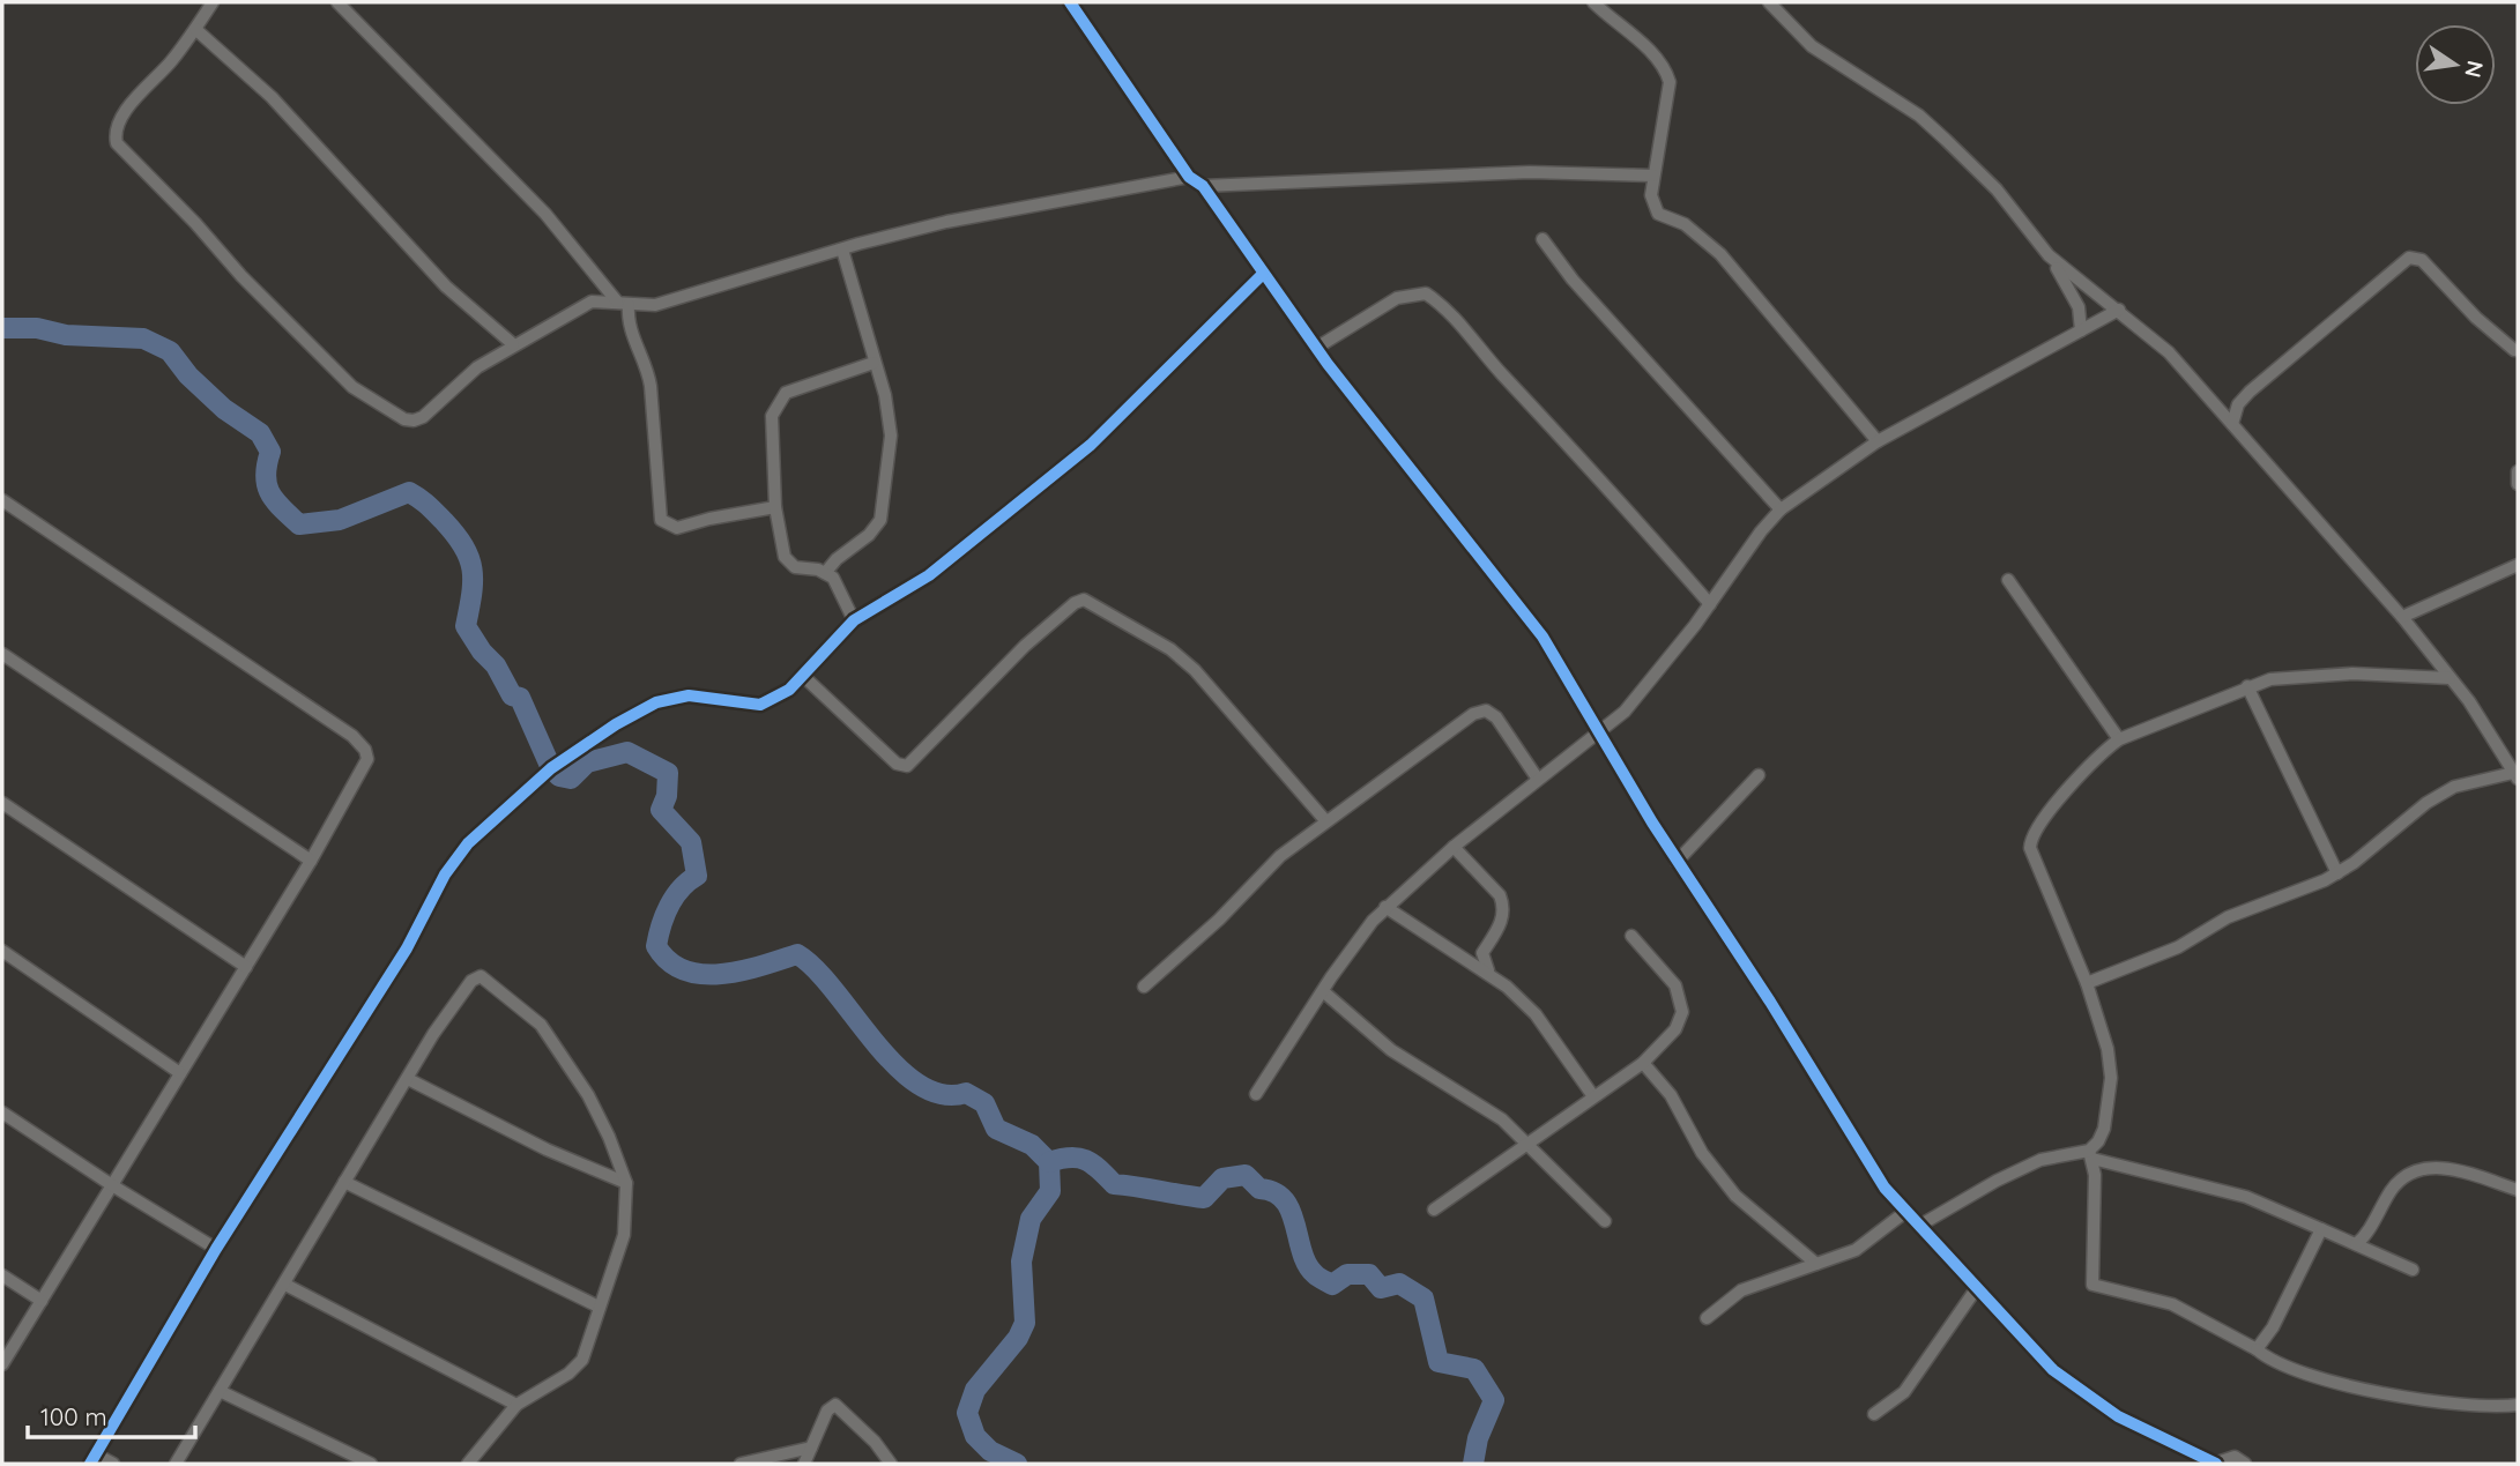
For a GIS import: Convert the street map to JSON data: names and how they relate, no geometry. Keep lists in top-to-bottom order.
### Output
{
  "scale_bar": "100 m",
  "north": "right"
}
